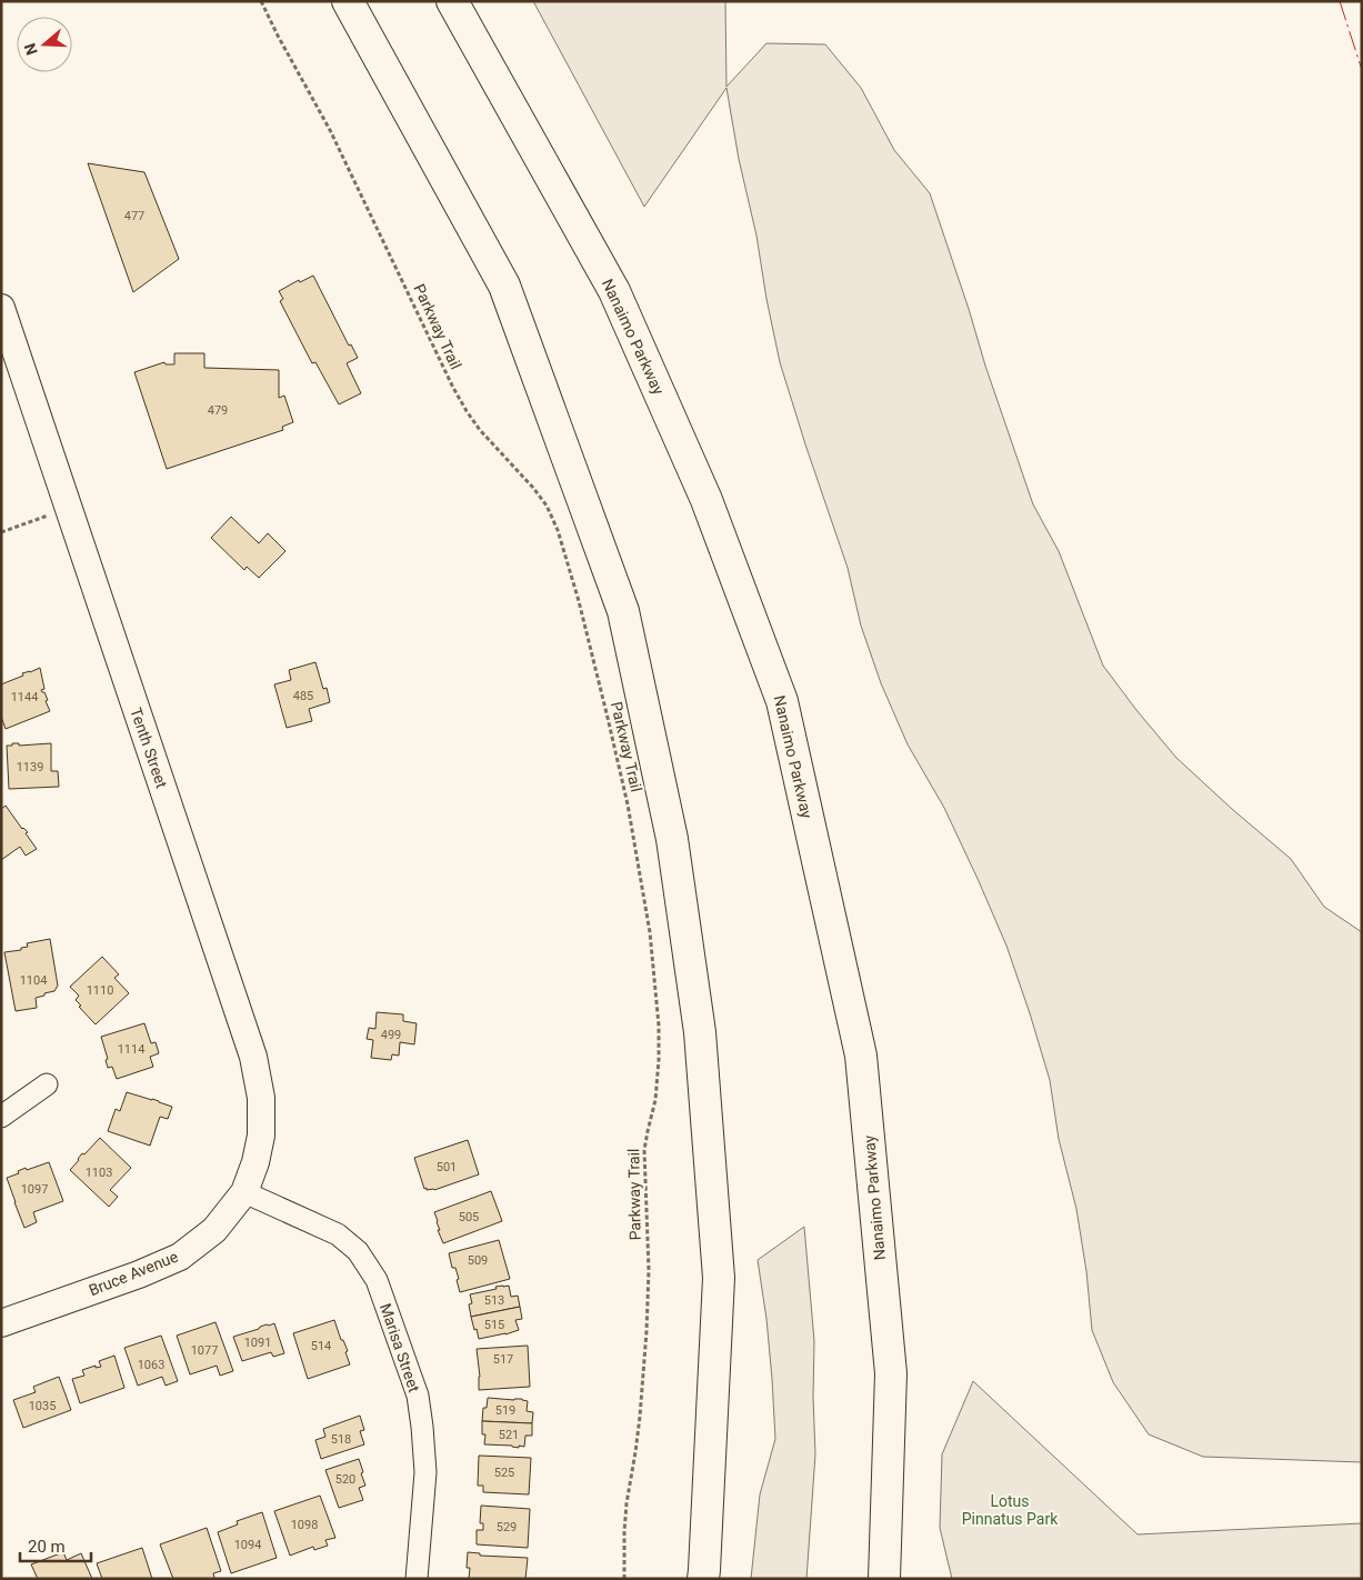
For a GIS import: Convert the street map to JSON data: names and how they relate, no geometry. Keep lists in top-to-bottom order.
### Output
{
  "streets": {
    "highway": ["Nanaimo Parkway"],
    "street": ["Tenth Street", "Bruce Avenue", "Marisa Street"],
    "path": ["Parkway Trail"]
  },
  "crossings": [
    ["Tenth Street", "Bruce Avenue"],
    ["Tenth Street", "Marisa Street"],
    ["Bruce Avenue", "Marisa Street"]
  ],
  "parks": ["Lotus Pinnatus Park"],
  "house_numbers": [
    "477",
    "479",
    "485",
    "1144",
    "1139",
    "1104",
    "1110",
    "499",
    "1114",
    "501",
    "1103",
    "1097",
    "505",
    "509",
    "513",
    "515",
    "1091",
    "514",
    "1077",
    "517",
    "1063",
    "1035",
    "519",
    "521",
    "518",
    "525",
    "520",
    "1098",
    "529",
    "1094"
  ],
  "scale_bar": "20 m",
  "north": "left"
}
